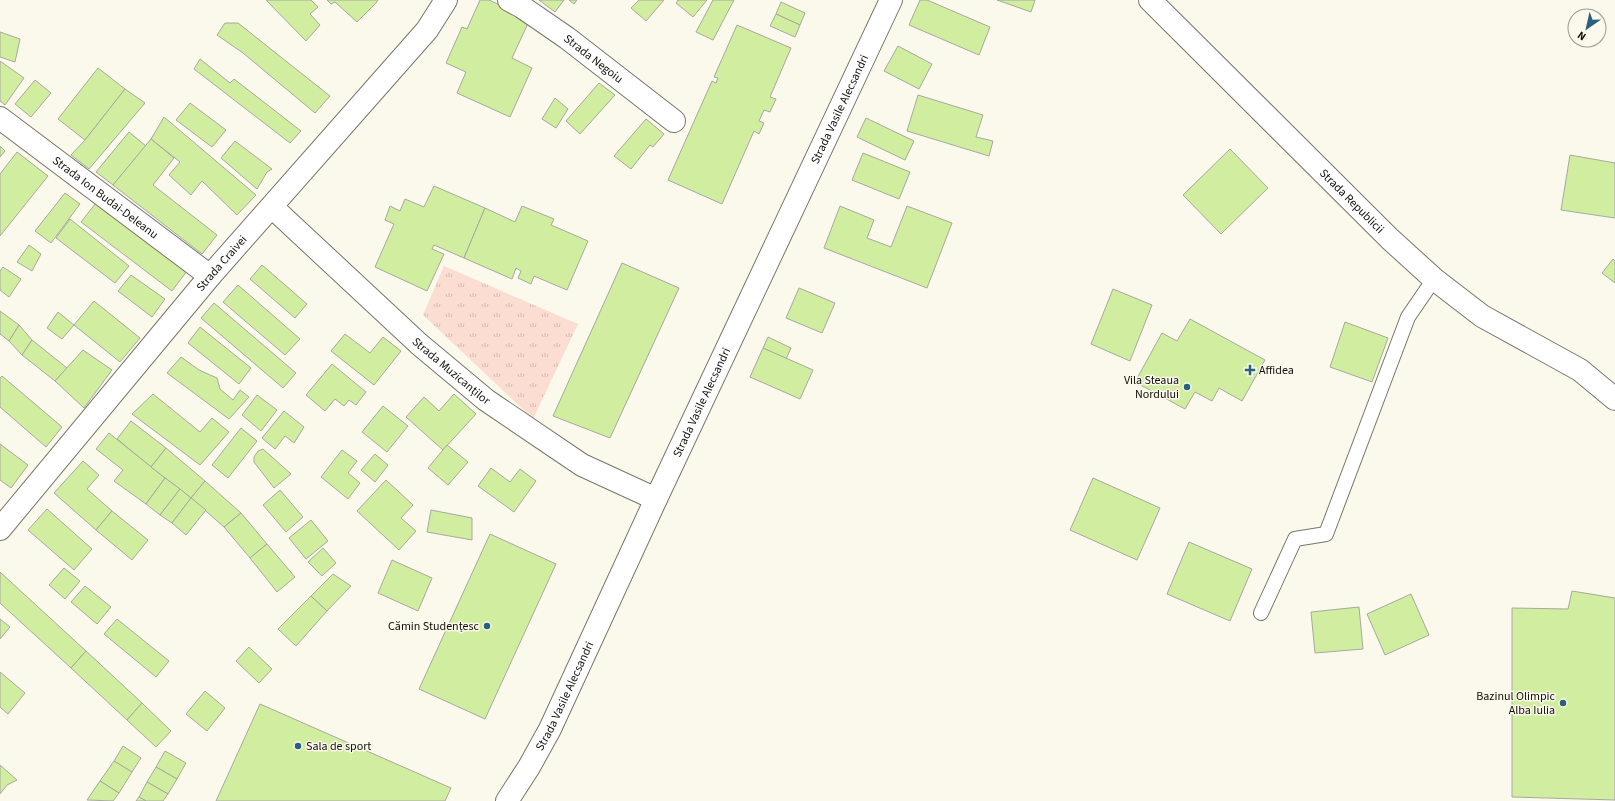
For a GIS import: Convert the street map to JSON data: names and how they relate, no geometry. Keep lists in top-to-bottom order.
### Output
{
  "streets": {
    "street": [
      "Strada Negoiu",
      "Strada Vasile Alecsandri",
      "Strada Ion Budai-Deleanu",
      "Strada Republicii",
      "Strada Craivei",
      "Strada Muzicanților"
    ]
  },
  "crossings": [
    ["Strada Vasile Alecsandri", "Strada Muzicanților"],
    ["Strada Ion Budai-Deleanu", "Strada Craivei"],
    ["Strada Craivei", "Strada Muzicanților"]
  ],
  "places": {
    "health": ["Affidea"],
    "other": [
      "Vila Steaua Nordului",
      "Cămin Studențesc",
      "Bazinul Olimpic Alba Iulia",
      "Sala de sport"
    ]
  },
  "north": "bottom left"
}
